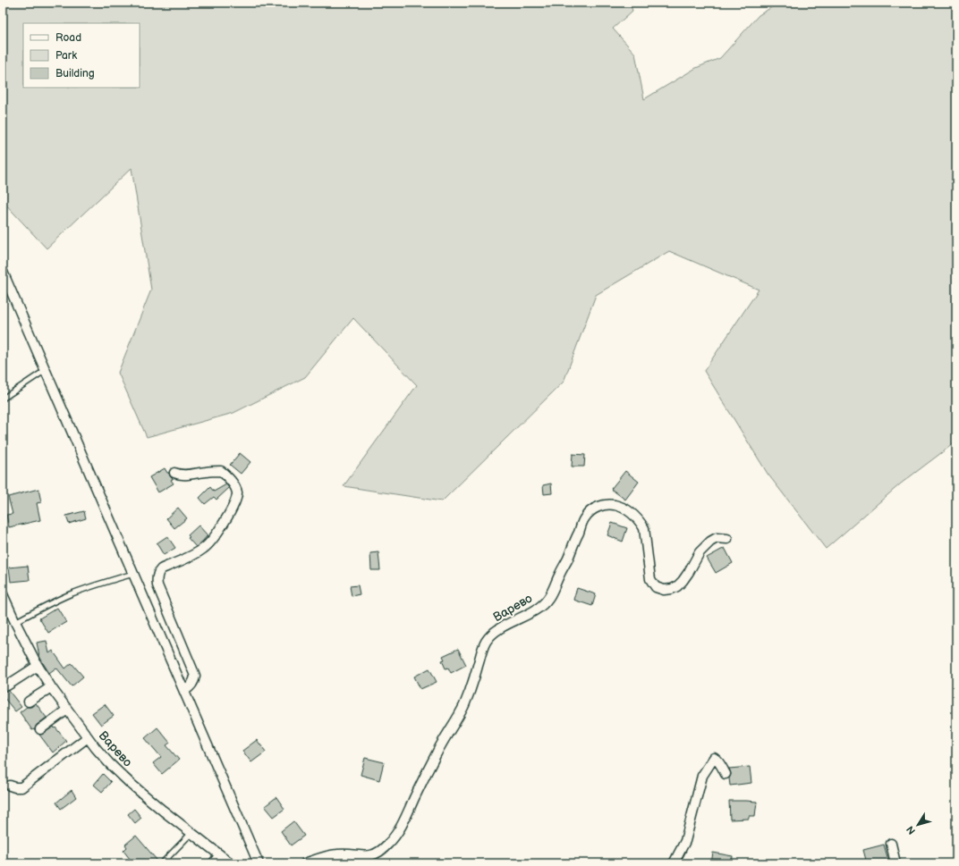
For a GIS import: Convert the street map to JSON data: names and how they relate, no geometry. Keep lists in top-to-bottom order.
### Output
{
  "streets": {
    "street": ["Варево"]
  },
  "legend": ["Road", "Park", "Building"],
  "north": "bottom left"
}
